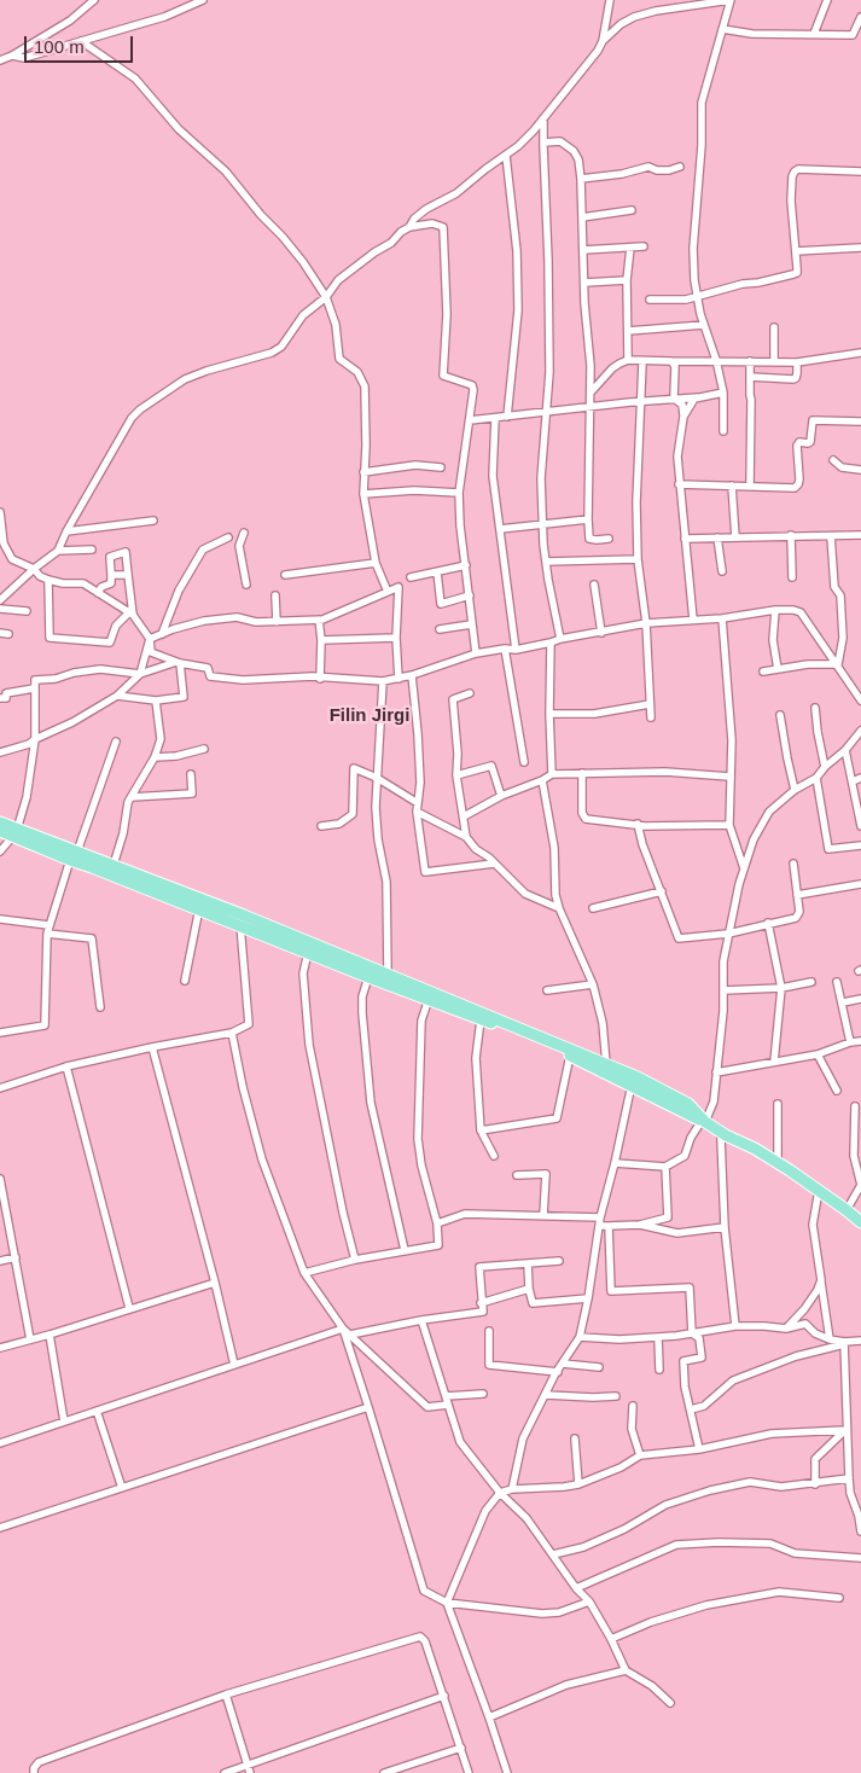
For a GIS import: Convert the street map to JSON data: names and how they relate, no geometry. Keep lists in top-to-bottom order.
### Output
{
  "districts": ["Filin Jirgi"],
  "scale_bar": "100 m"
}
